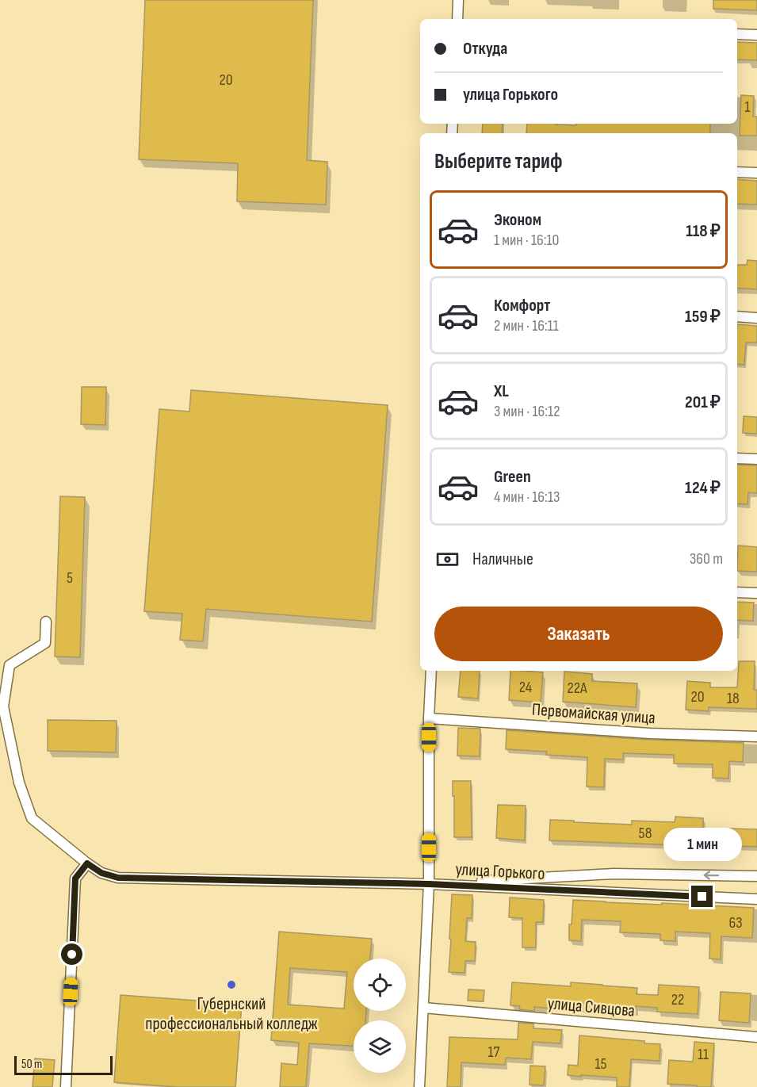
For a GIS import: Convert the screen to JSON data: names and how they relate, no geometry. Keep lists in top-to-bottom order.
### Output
{
  "streets": {
    "street": ["Первомайская улица", "улица Горького", "улица Сивцова"]
  },
  "places": ["Губернский профессиональный колледж"],
  "house_numbers": [
    "20",
    "1",
    "5",
    "24",
    "22А",
    "20",
    "18",
    "58",
    "63",
    "22",
    "17",
    "11",
    "15"
  ],
  "scale_bar": "50 m",
  "page": {
    "banner": ["Откуда", "улица Горького"],
    "heading": "Выберите тариф",
    "list": [
      {
        "name": "Эконом",
        "note": "1 мин · 16:10",
        "value": "118 ₽"
      },
      {
        "name": "Комфорт",
        "note": "2 мин · 16:11",
        "value": "159 ₽"
      },
      {
        "name": "XL",
        "note": "3 мин · 16:12",
        "value": "201 ₽"
      },
      {
        "name": "Green",
        "note": "4 мин · 16:13",
        "value": "124 ₽"
      }
    ],
    "pay": ["Наличные", "360 m"],
    "buttons": "Заказать",
    "bubble": "1 мин",
    "scale": "50 m"
  }
}
